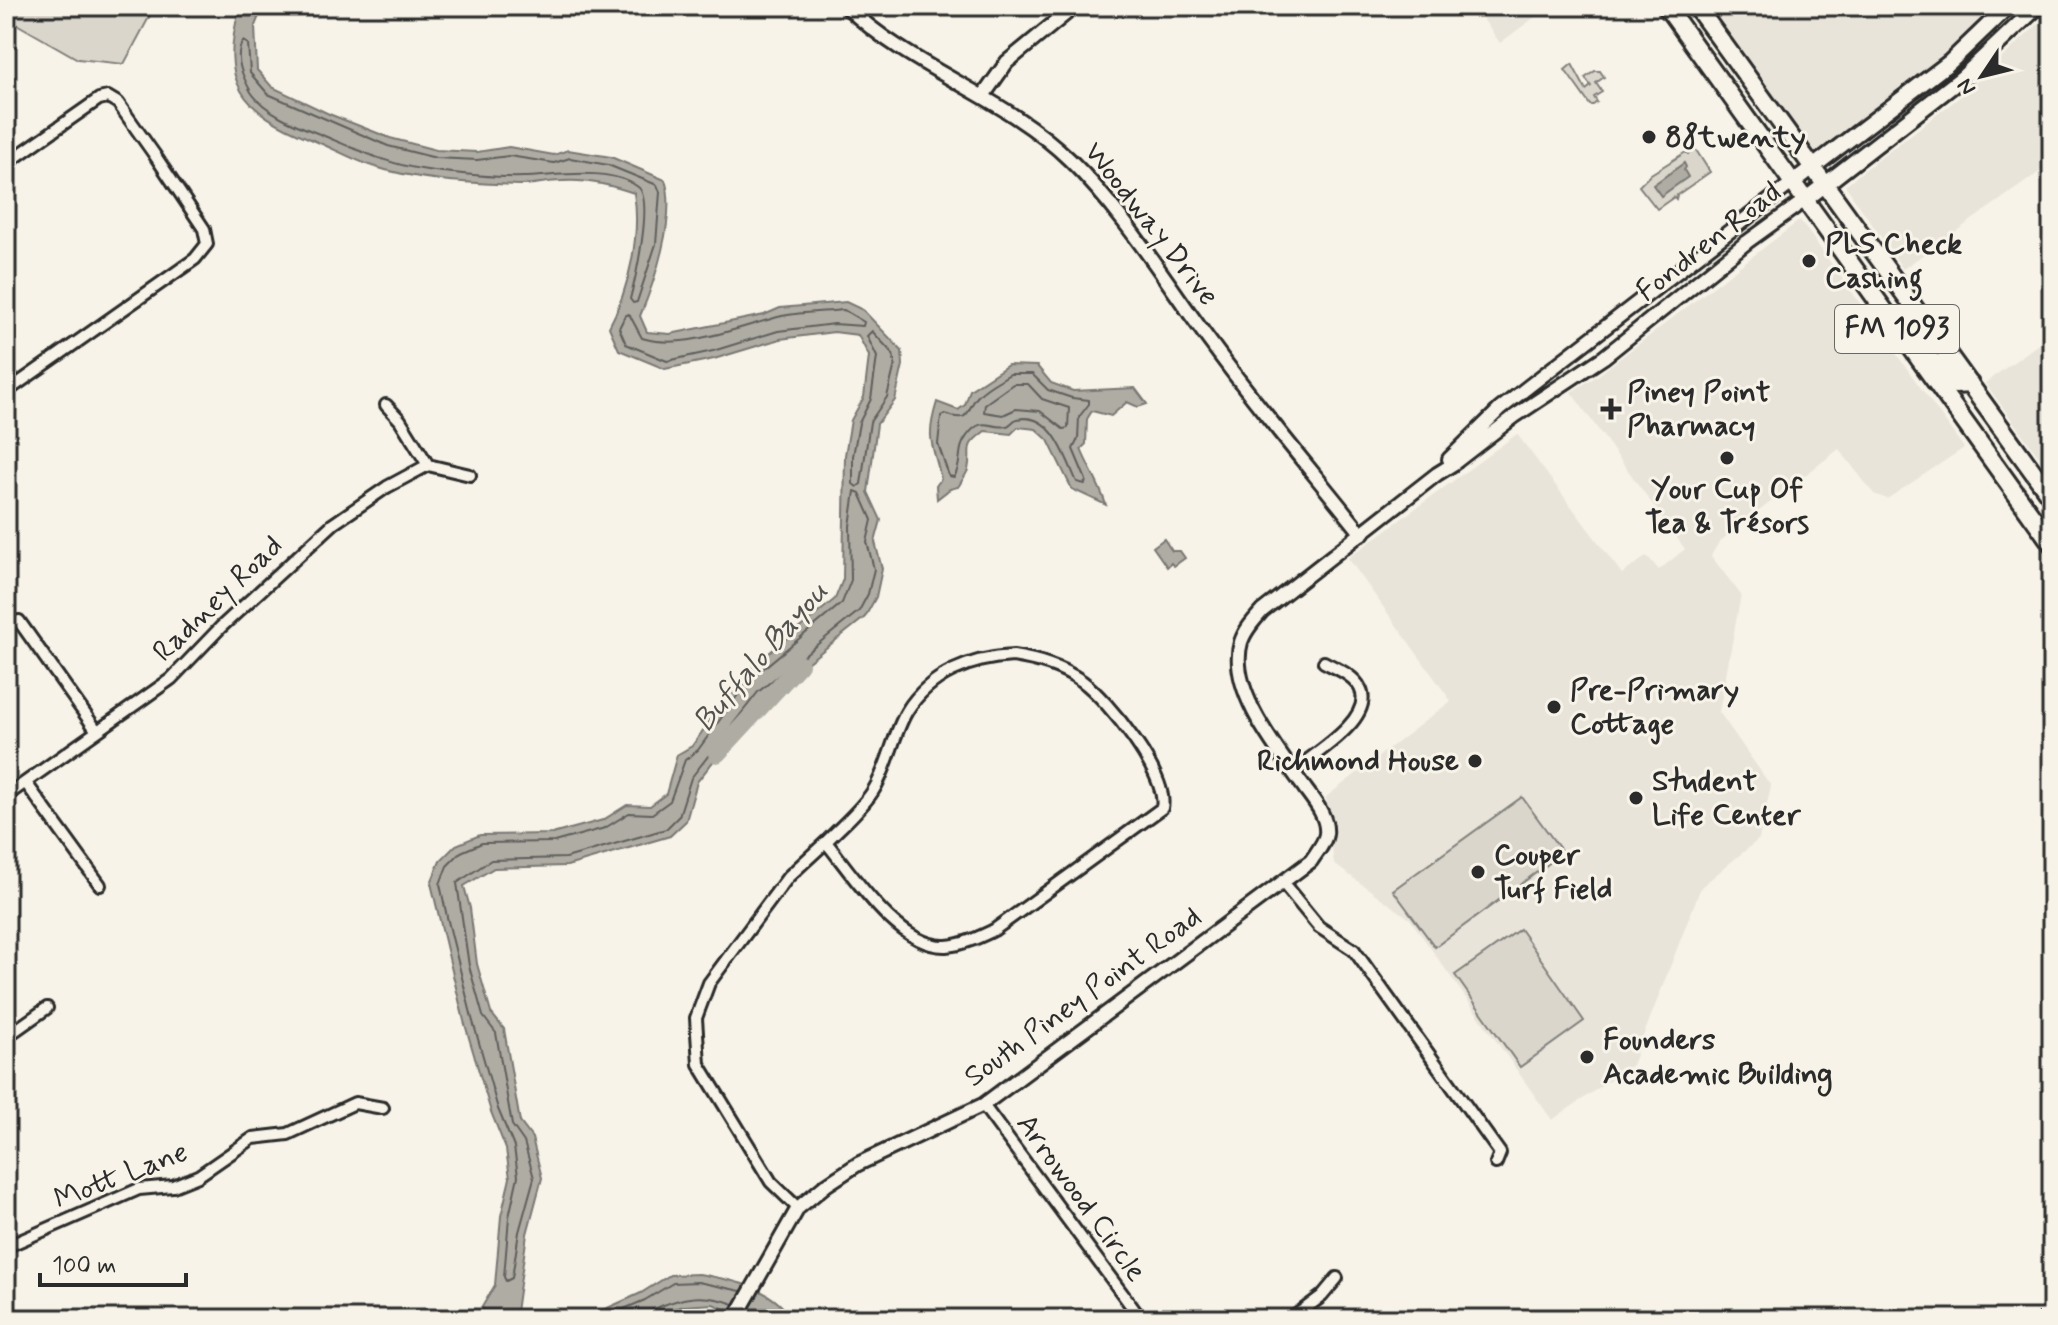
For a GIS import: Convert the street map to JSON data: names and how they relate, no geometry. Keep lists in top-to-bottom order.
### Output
{
  "streets": {
    "main road": ["Fondren Road", "FM 1093"],
    "street": [
      "Woodway Drive",
      "Radney Road",
      "South Piney Point Road",
      "Mott Lane",
      "Arrowood Circle"
    ]
  },
  "crossings": [
    ["Woodway Drive", "Fondren Road"],
    ["Fondren Road", "FM 1093"],
    ["Fondren Road", "South Piney Point Road"],
    ["South Piney Point Road", "Arrowood Circle"]
  ],
  "water": ["Buffalo Bayou"],
  "places": {
    "other": [
      "88twenty",
      "PLS Check Cashing",
      "Your Cup Of Tea & Trésors",
      "Pre-Primary Cottage",
      "Richmond House",
      "Student Life Center",
      "Couper Turf Field",
      "Founders Academic Building"
    ],
    "health": ["Piney Point Pharmacy"]
  },
  "scale_bar": "100 m",
  "north": "bottom left"
}
